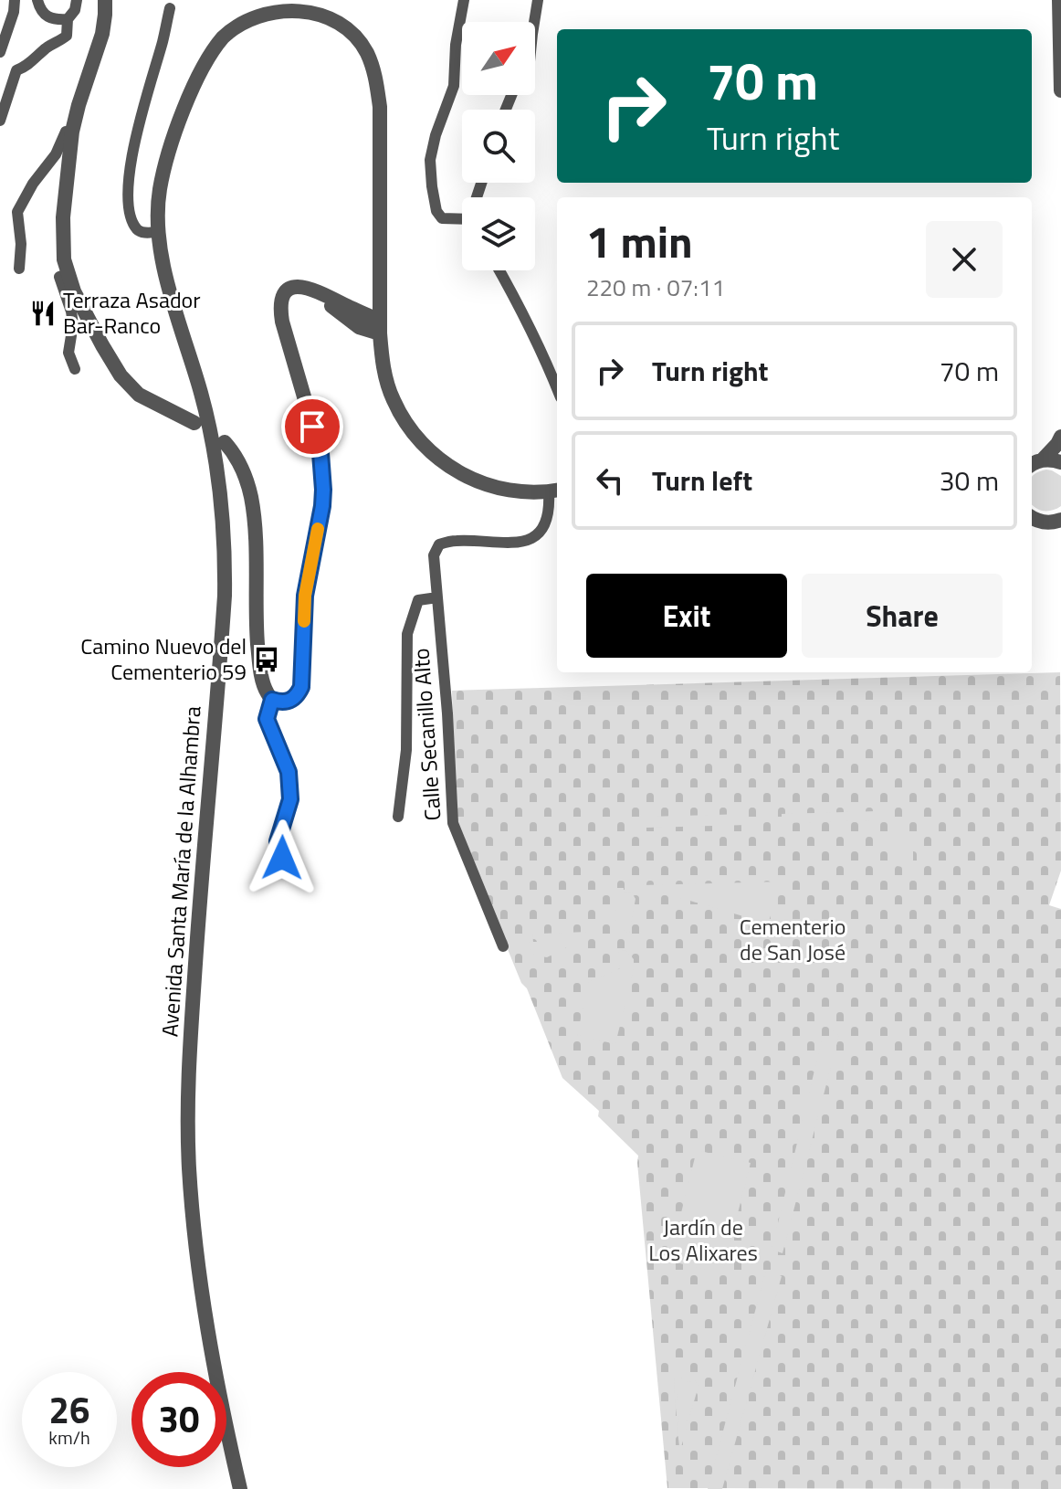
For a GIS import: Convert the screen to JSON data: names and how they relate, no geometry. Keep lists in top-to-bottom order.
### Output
{
  "streets": {
    "street": ["Calle Secanillo Alto", "Avenida Santa María de la Alhambra"]
  },
  "crossings": [
    ["Calle Secanillo Alto", "Avenida Santa María de la Alhambra"]
  ],
  "parks": ["Cementerio de San José", "Jardín de Los Alixares"],
  "places": {
    "restaurant": ["Terraza Asador Bar-Ranco"],
    "bus stop": ["Camino Nuevo del Cementerio 59"]
  },
  "north": "top right",
  "page": {
    "turn": ["70 m", "Turn right"],
    "heading": ["1 min", "220 m · 07:11"],
    "list": [
      {
        "name": "Turn right",
        "value": "70 m"
      },
      {
        "name": "Turn left",
        "value": "30 m"
      }
    ],
    "buttons": ["Exit", "Share"],
    "speed": "26 km/h",
    "limit": "30"
  }
}
